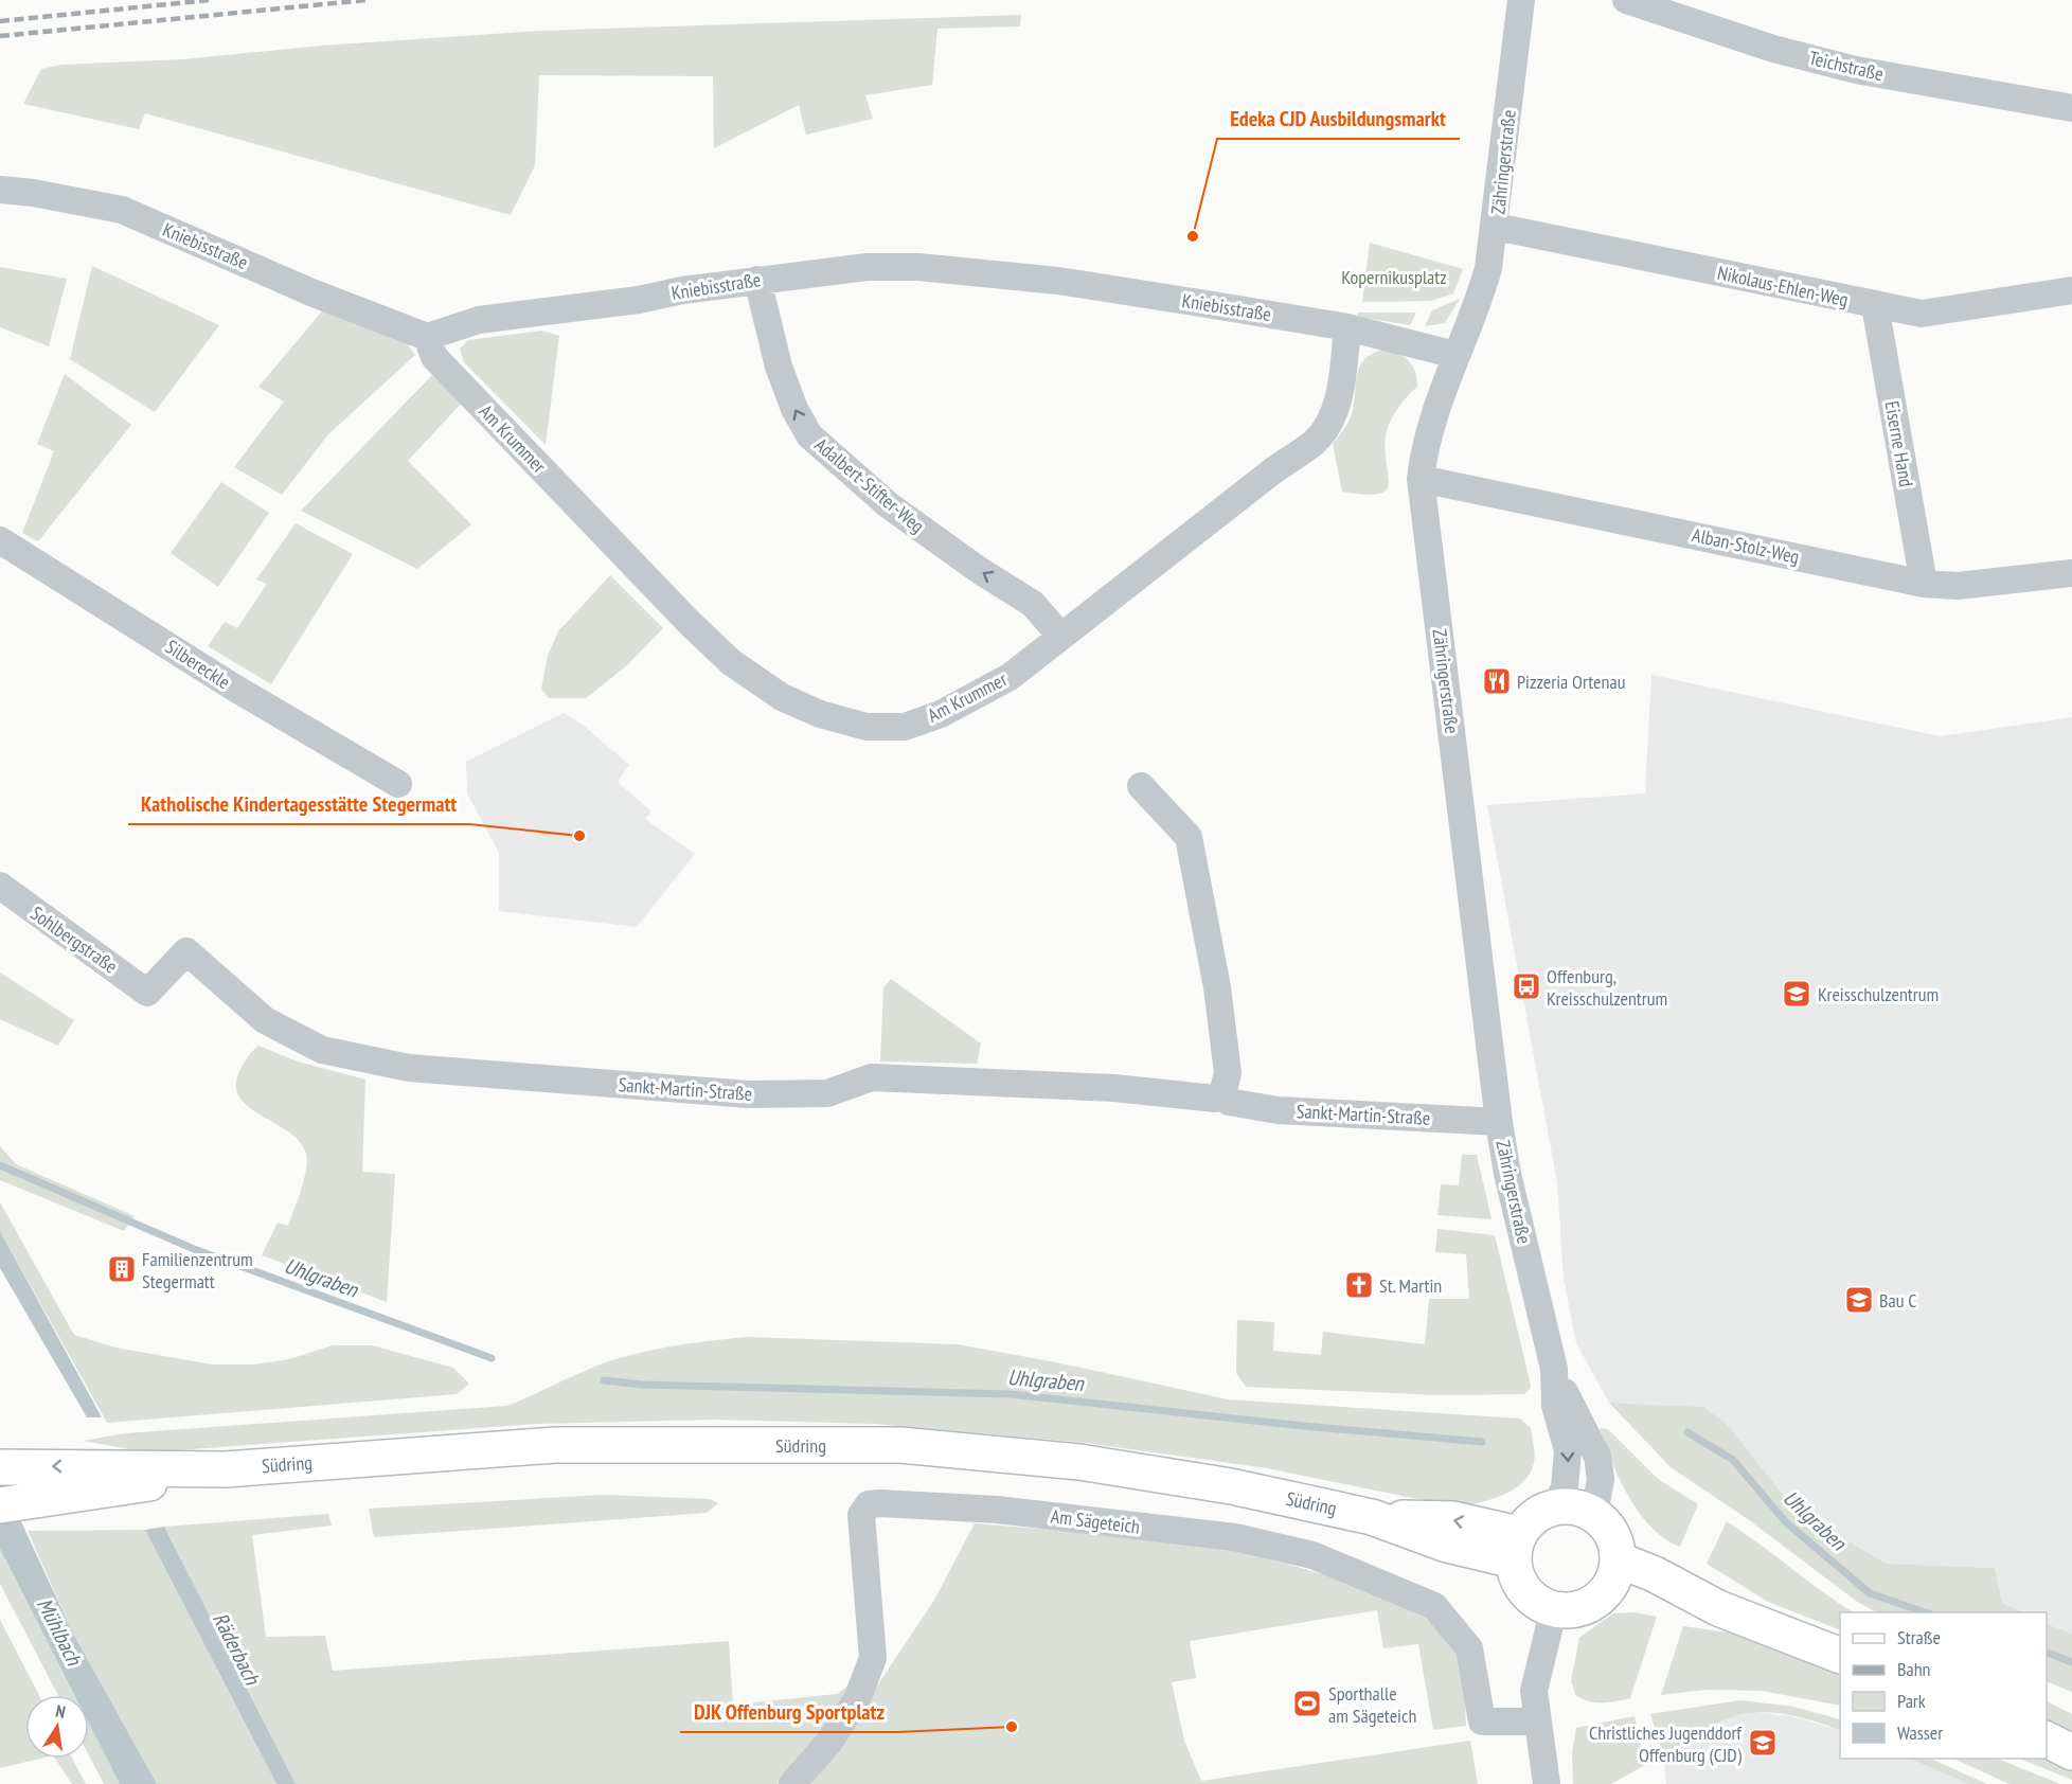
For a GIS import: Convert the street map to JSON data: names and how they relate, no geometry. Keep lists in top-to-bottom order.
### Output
{
  "streets": {
    "street": [
      "Teichstraße",
      "Zähringerstraße",
      "Kniebisstraße",
      "Nikolaus-Ehlen-Weg",
      "Am Krummer",
      "Eiserne Hand",
      "Adalbert-Stifter-Weg",
      "Alban-Stolz-Weg",
      "Silbereckle",
      "Sohlbergstraße",
      "Sankt-Martin-Straße",
      "Südring",
      "Am Sägeteich"
    ]
  },
  "crossings": [
    ["Zähringerstraße", "Kniebisstraße"],
    ["Zähringerstraße", "Nikolaus-Ehlen-Weg"],
    ["Zähringerstraße", "Alban-Stolz-Weg"],
    ["Zähringerstraße", "Sankt-Martin-Straße"],
    ["Zähringerstraße", "Südring"],
    ["Kniebisstraße", "Am Krummer"],
    ["Kniebisstraße", "Adalbert-Stifter-Weg"],
    ["Nikolaus-Ehlen-Weg", "Eiserne Hand"],
    ["Am Krummer", "Adalbert-Stifter-Weg"],
    ["Eiserne Hand", "Alban-Stolz-Weg"],
    ["Sohlbergstraße", "Sankt-Martin-Straße"]
  ],
  "one_way": ["Adalbert-Stifter-Weg"],
  "water": ["Uhlgraben", "Mühlbach", "Räderbach"],
  "parks": ["Kopernikusplatz"],
  "places": {
    "other": ["Edeka CJD Ausbildungsmarkt", "Katholische Kindertagesstätte Stegermatt", "DJK Offenburg Sportplatz"],
    "restaurant": ["Pizzeria Ortenau"],
    "bus stop": ["Offenburg, Kreisschulzentrum"],
    "school or university": ["Kreisschulzentrum", "Bau C", "Christliches Jugenddorf Offenburg (CJD)"],
    "building": ["Familienzentrum Stegermatt"],
    "church": ["St. Martin"],
    "sports": ["Sporthalle am Sägeteich"]
  },
  "legend": [
    "Straße",
    "Bahn",
    "Park",
    "Wasser"
  ],
  "north": "top"
}
